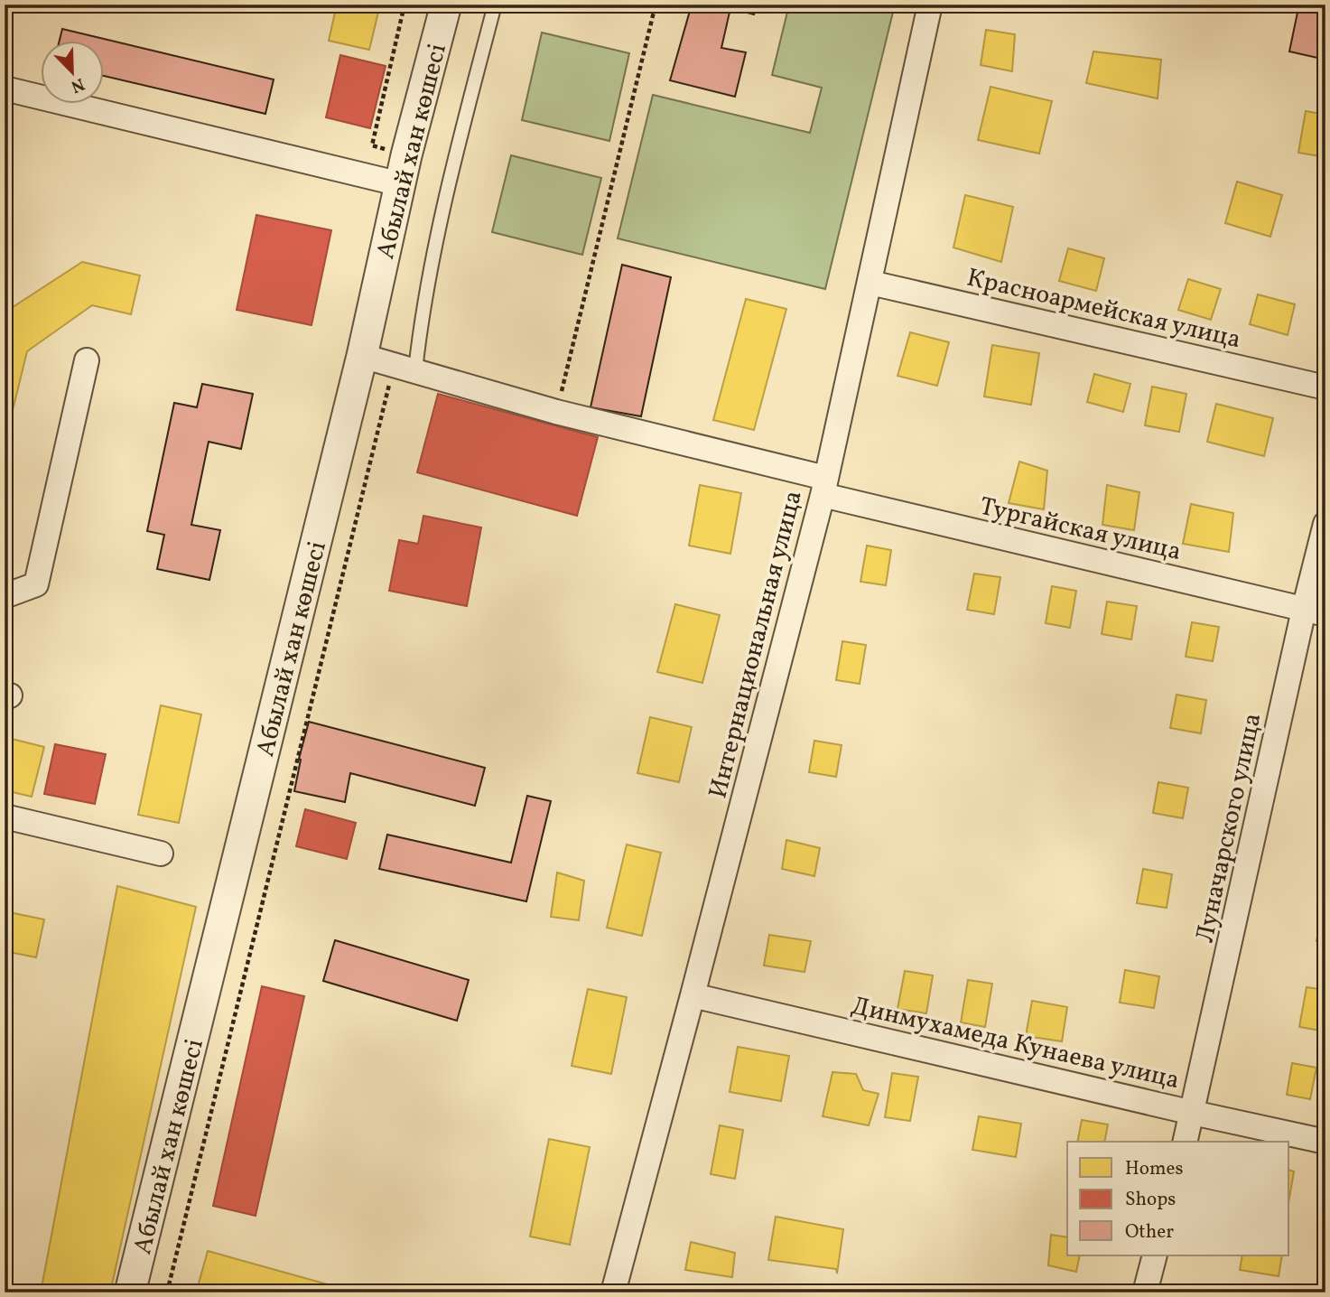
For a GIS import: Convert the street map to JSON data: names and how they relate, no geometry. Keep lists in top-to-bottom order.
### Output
{
  "streets": {
    "street": [
      "Абылай хан көшесі",
      "Красноармейская улица",
      "Тургайская улица",
      "Интернациональная улица",
      "Луначарского улица",
      "Динмухамеда Кунаева улица"
    ]
  },
  "crossings": [
    ["Абылай хан көшесі", "Тургайская улица"],
    ["Красноармейская улица", "Интернациональная улица"],
    ["Тургайская улица", "Интернациональная улица"],
    ["Тургайская улица", "Луначарского улица"],
    ["Интернациональная улица", "Динмухамеда Кунаева улица"],
    ["Луначарского улица", "Динмухамеда Кунаева улица"]
  ],
  "legend": ["Homes", "Shops", "Other"],
  "north": "bottom right"
}
